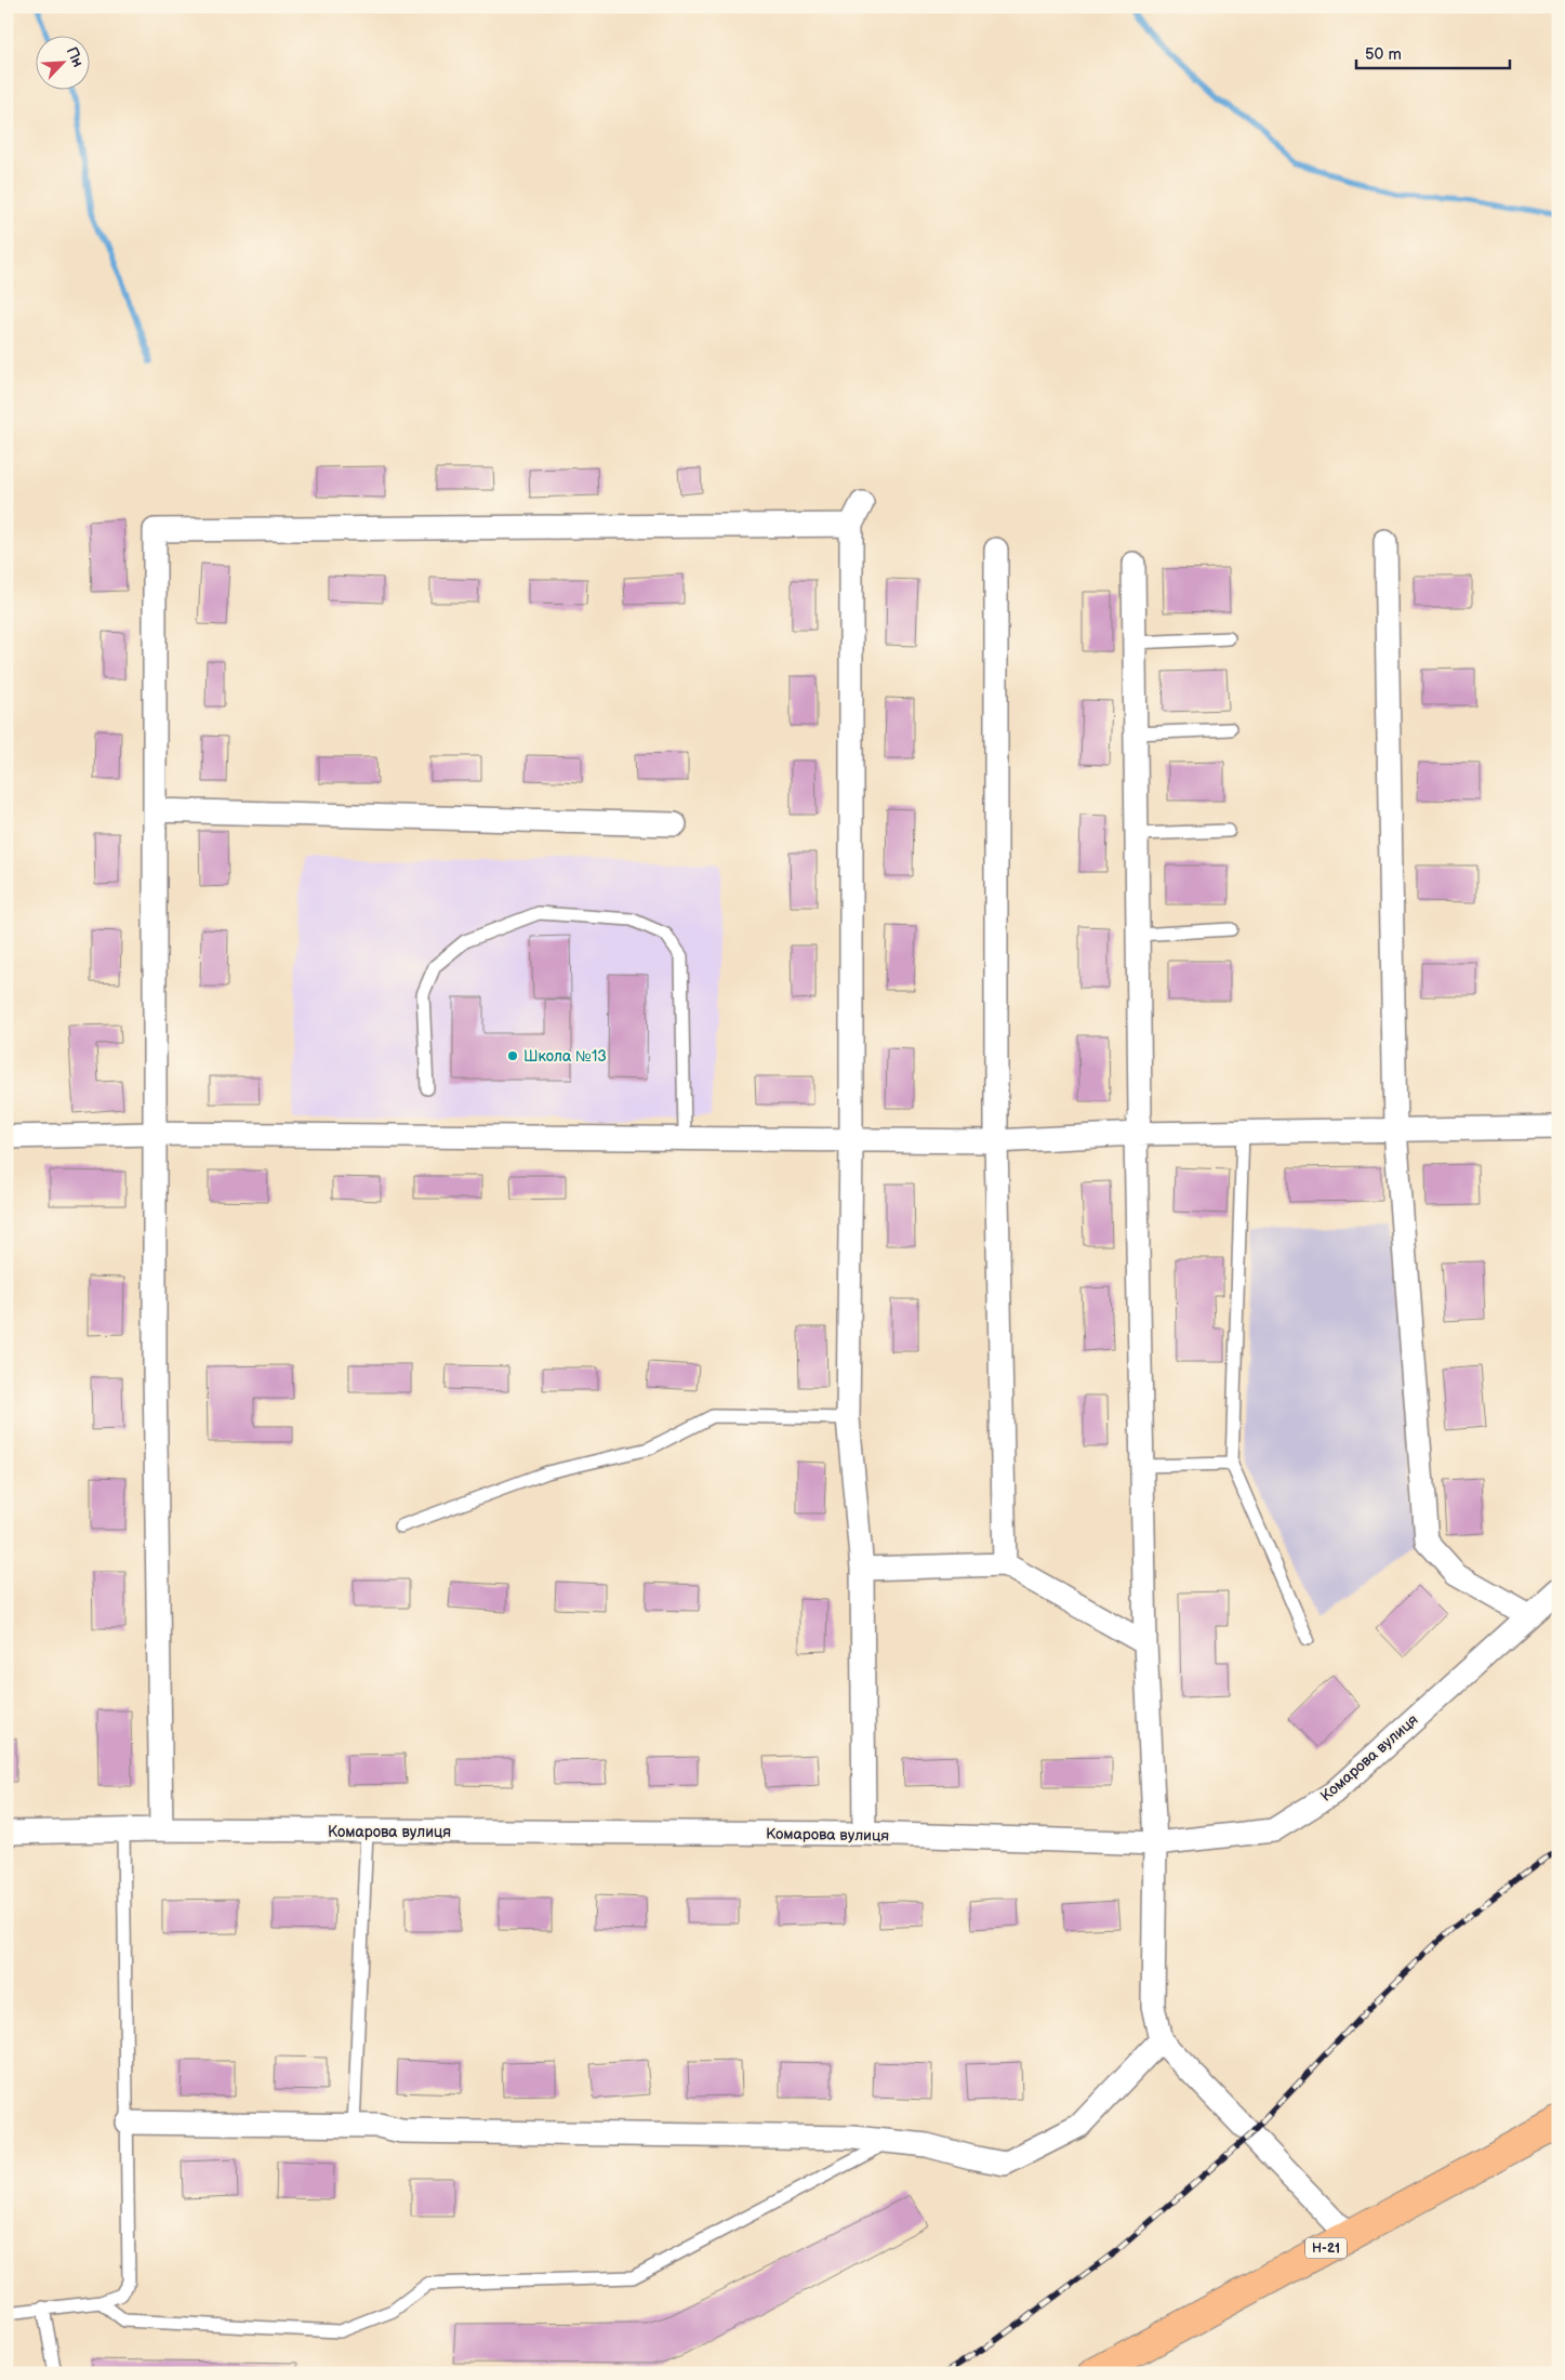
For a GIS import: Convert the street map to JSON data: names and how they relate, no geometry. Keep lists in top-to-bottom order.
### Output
{
  "streets": {
    "main road": ["Н-21"],
    "street": ["Комарова вулиця"]
  },
  "places": ["Школа №13"],
  "scale_bar": "50 m",
  "north": "top right"
}
